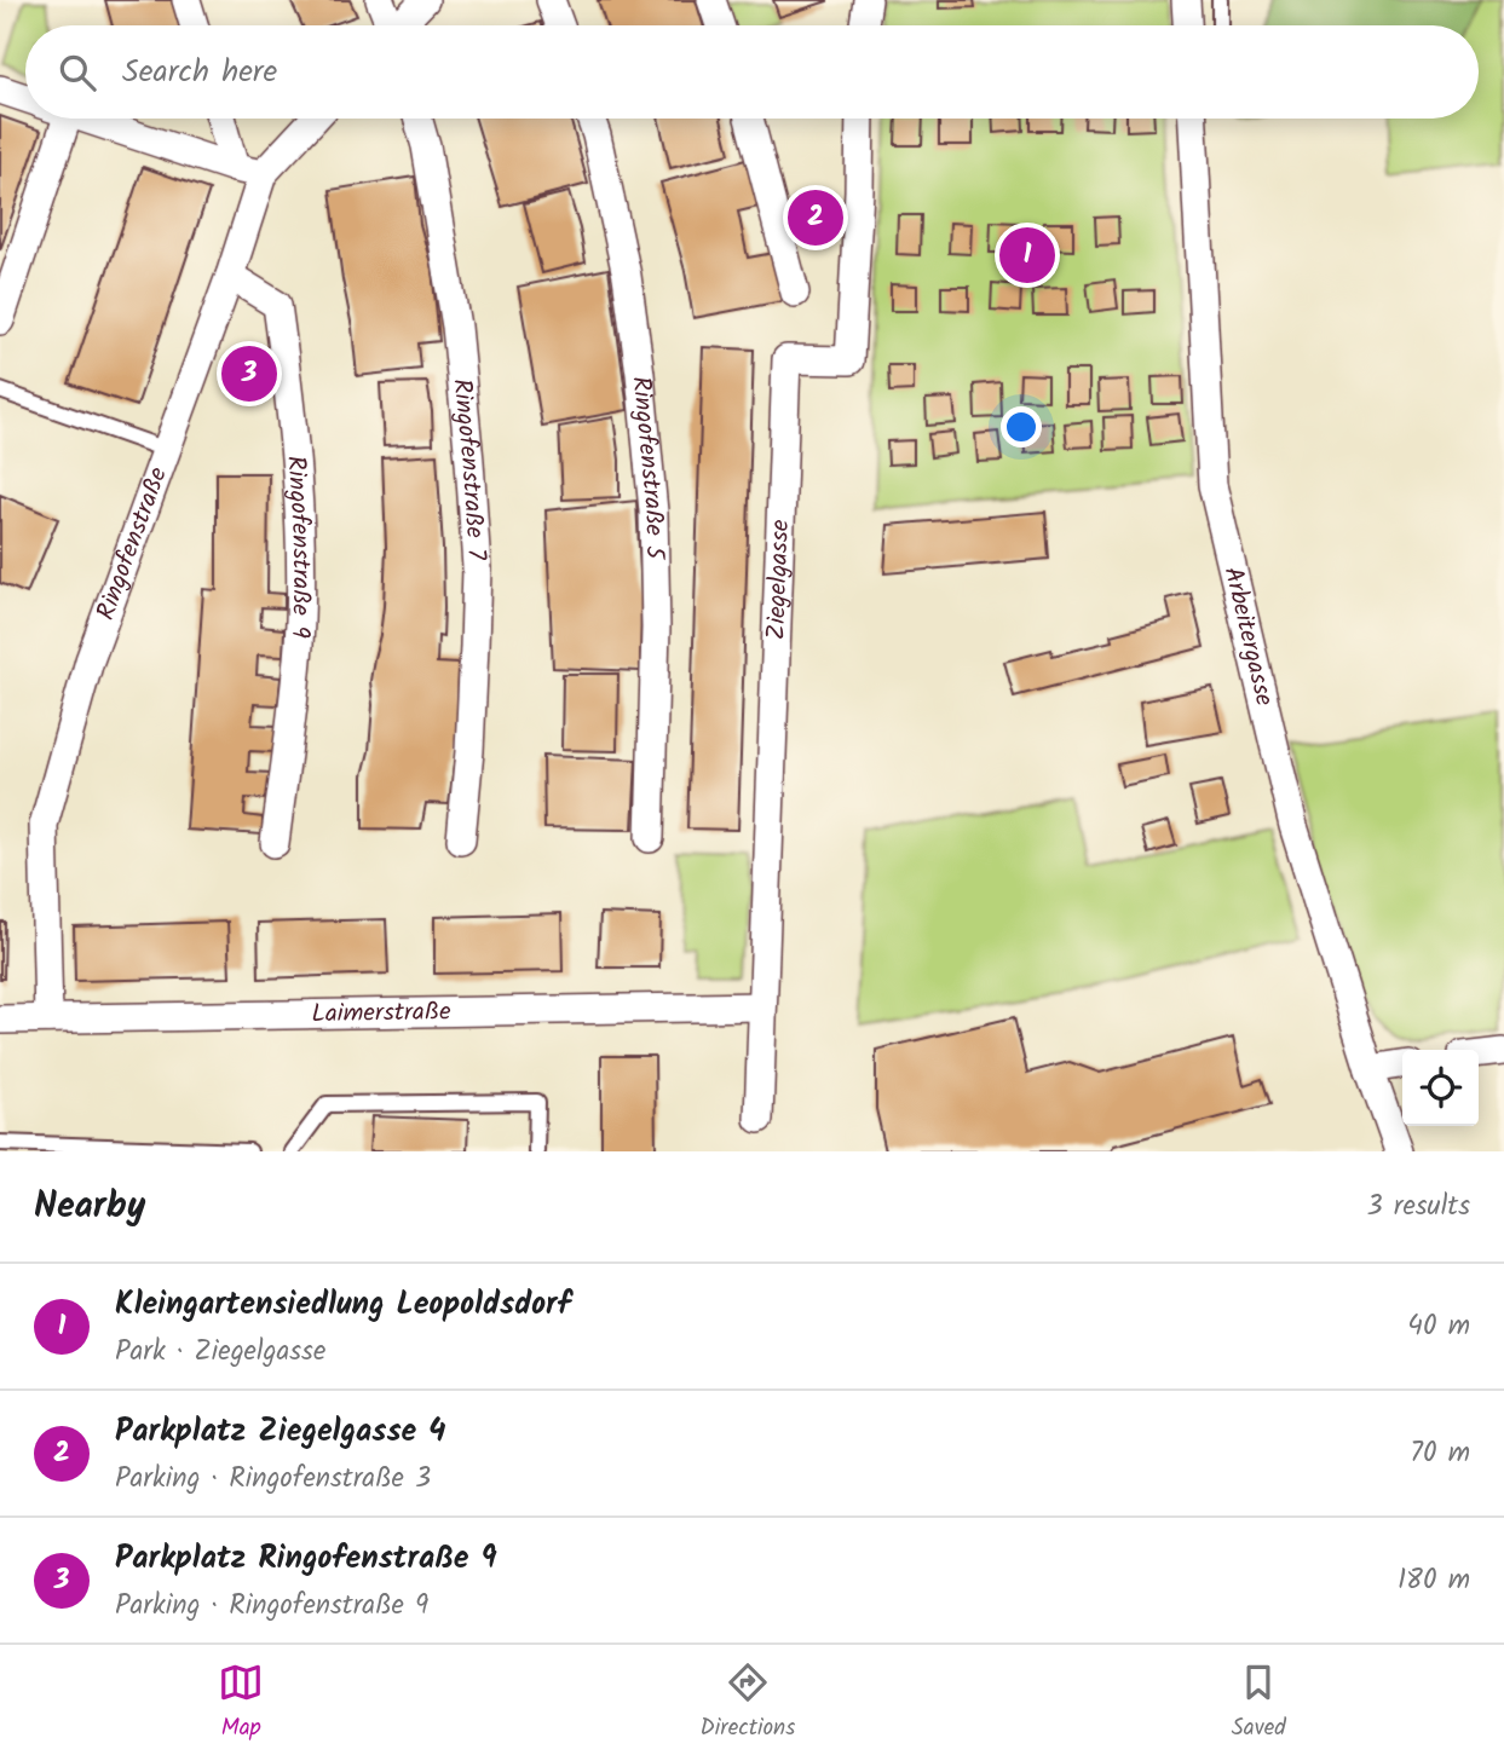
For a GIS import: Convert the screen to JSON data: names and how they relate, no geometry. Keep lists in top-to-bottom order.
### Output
{
  "streets": {
    "street": [
      "Ringofenstraße 5",
      "Ringofenstraße 7",
      "Ringofenstraße",
      "Ringofenstraße 9",
      "Ziegelgasse",
      "Arbeitergasse",
      "Laimerstraße"
    ]
  },
  "crossings": [
    ["Ringofenstraße", "Ringofenstraße 9"],
    ["Ringofenstraße", "Laimerstraße"],
    ["Ziegelgasse", "Laimerstraße"]
  ],
  "page": {
    "search": "Search here",
    "pins": ["2", "1", "3"],
    "heading": ["Nearby", "3 results"],
    "list": [
      {
        "mark": "1",
        "name": "Kleingartensiedlung Leopoldsdorf",
        "note": "Park · Ziegelgasse",
        "value": "40 m"
      },
      {
        "mark": "2",
        "name": "Parkplatz Ziegelgasse 4",
        "note": "Parking · Ringofenstraße 3",
        "value": "70 m"
      },
      {
        "mark": "3",
        "name": "Parkplatz Ringofenstraße 9",
        "note": "Parking · Ringofenstraße 9",
        "value": "180 m"
      }
    ],
    "nav": ["Map", "Directions", "Saved"]
  }
}
